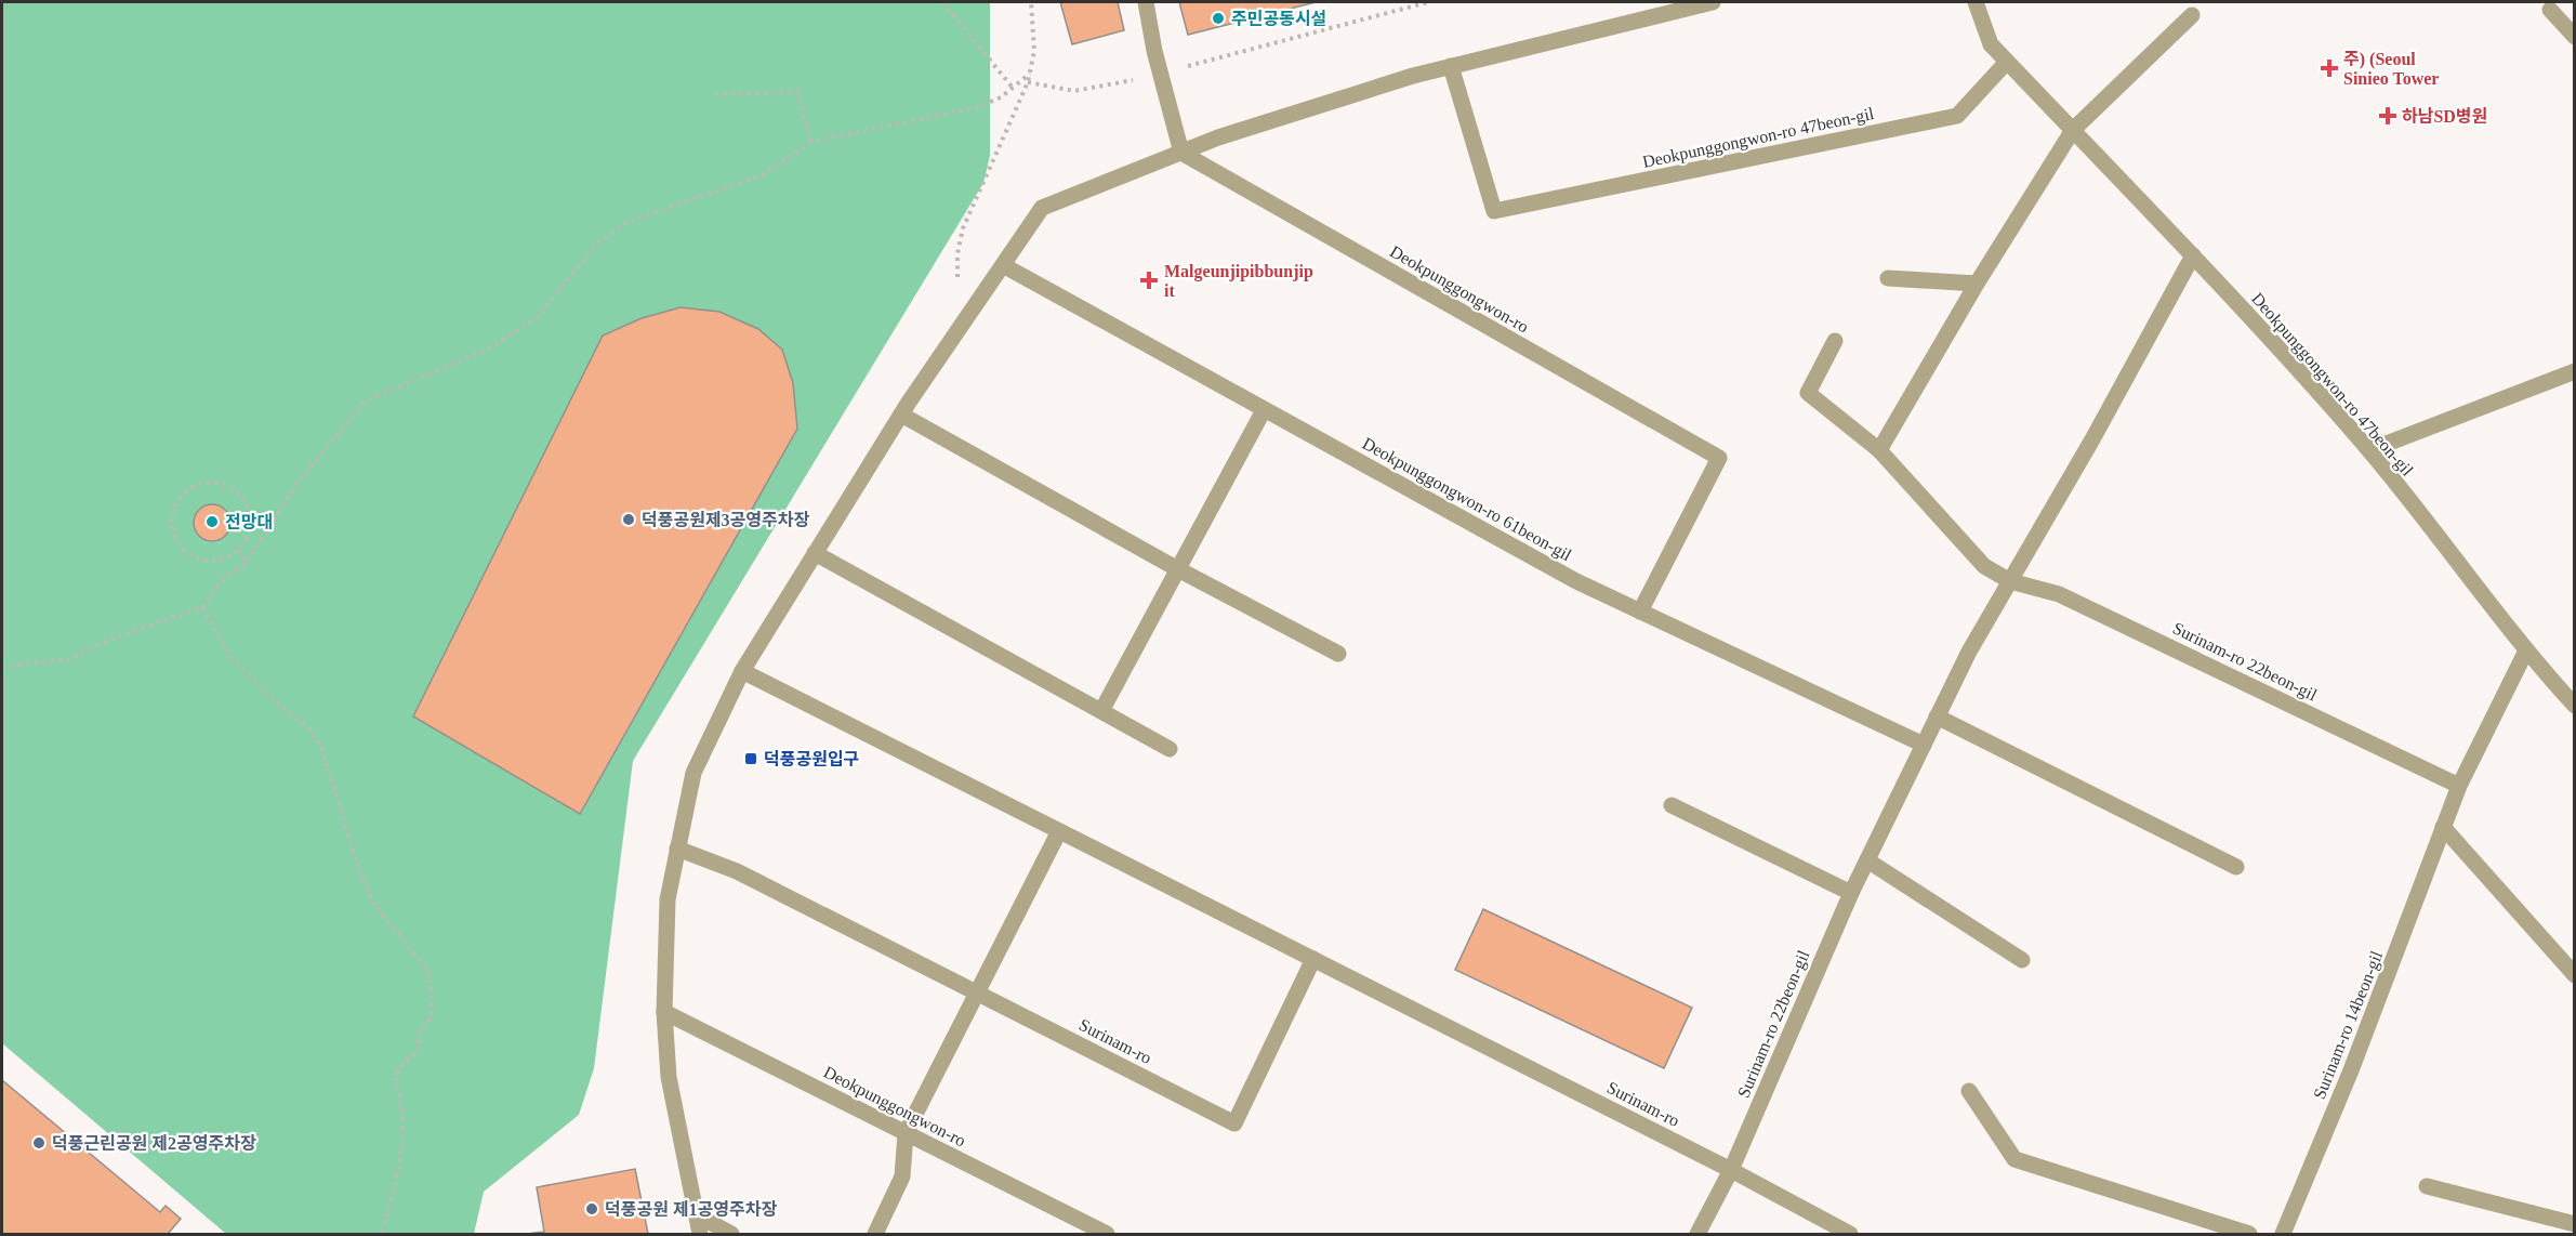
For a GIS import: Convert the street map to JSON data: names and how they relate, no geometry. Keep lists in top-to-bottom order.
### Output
{
  "streets": {
    "street": [
      "Deokpunggongwon-ro 47beon-gil",
      "Deokpunggongwon-ro",
      "Deokpunggongwon-ro 61beon-gil",
      "Surinam-ro 22beon-gil",
      "Surinam-ro 14beon-gil",
      "Surinam-ro"
    ]
  },
  "crossings": [
    ["Deokpunggongwon-ro 47beon-gil", "Surinam-ro 22beon-gil"],
    ["Deokpunggongwon-ro 47beon-gil", "Surinam-ro 14beon-gil"],
    ["Deokpunggongwon-ro", "Deokpunggongwon-ro 61beon-gil"],
    ["Deokpunggongwon-ro 61beon-gil", "Surinam-ro 22beon-gil"],
    ["Surinam-ro 22beon-gil", "Surinam-ro 14beon-gil"],
    ["Surinam-ro 22beon-gil", "Surinam-ro"]
  ],
  "places": {
    "other": [
      "주민공동시설",
      "덕풍공원제3공영주차장",
      "전망대",
      "덕풍근린공원 제2공영주차장",
      "덕풍공원 제1공영주차장"
    ],
    "health": ["주) (Seoul Sinieo Tower", "하남SD병원", "Malgeunjipibbunjip it"],
    "transit": ["덕풍공원입구"]
  }
}
